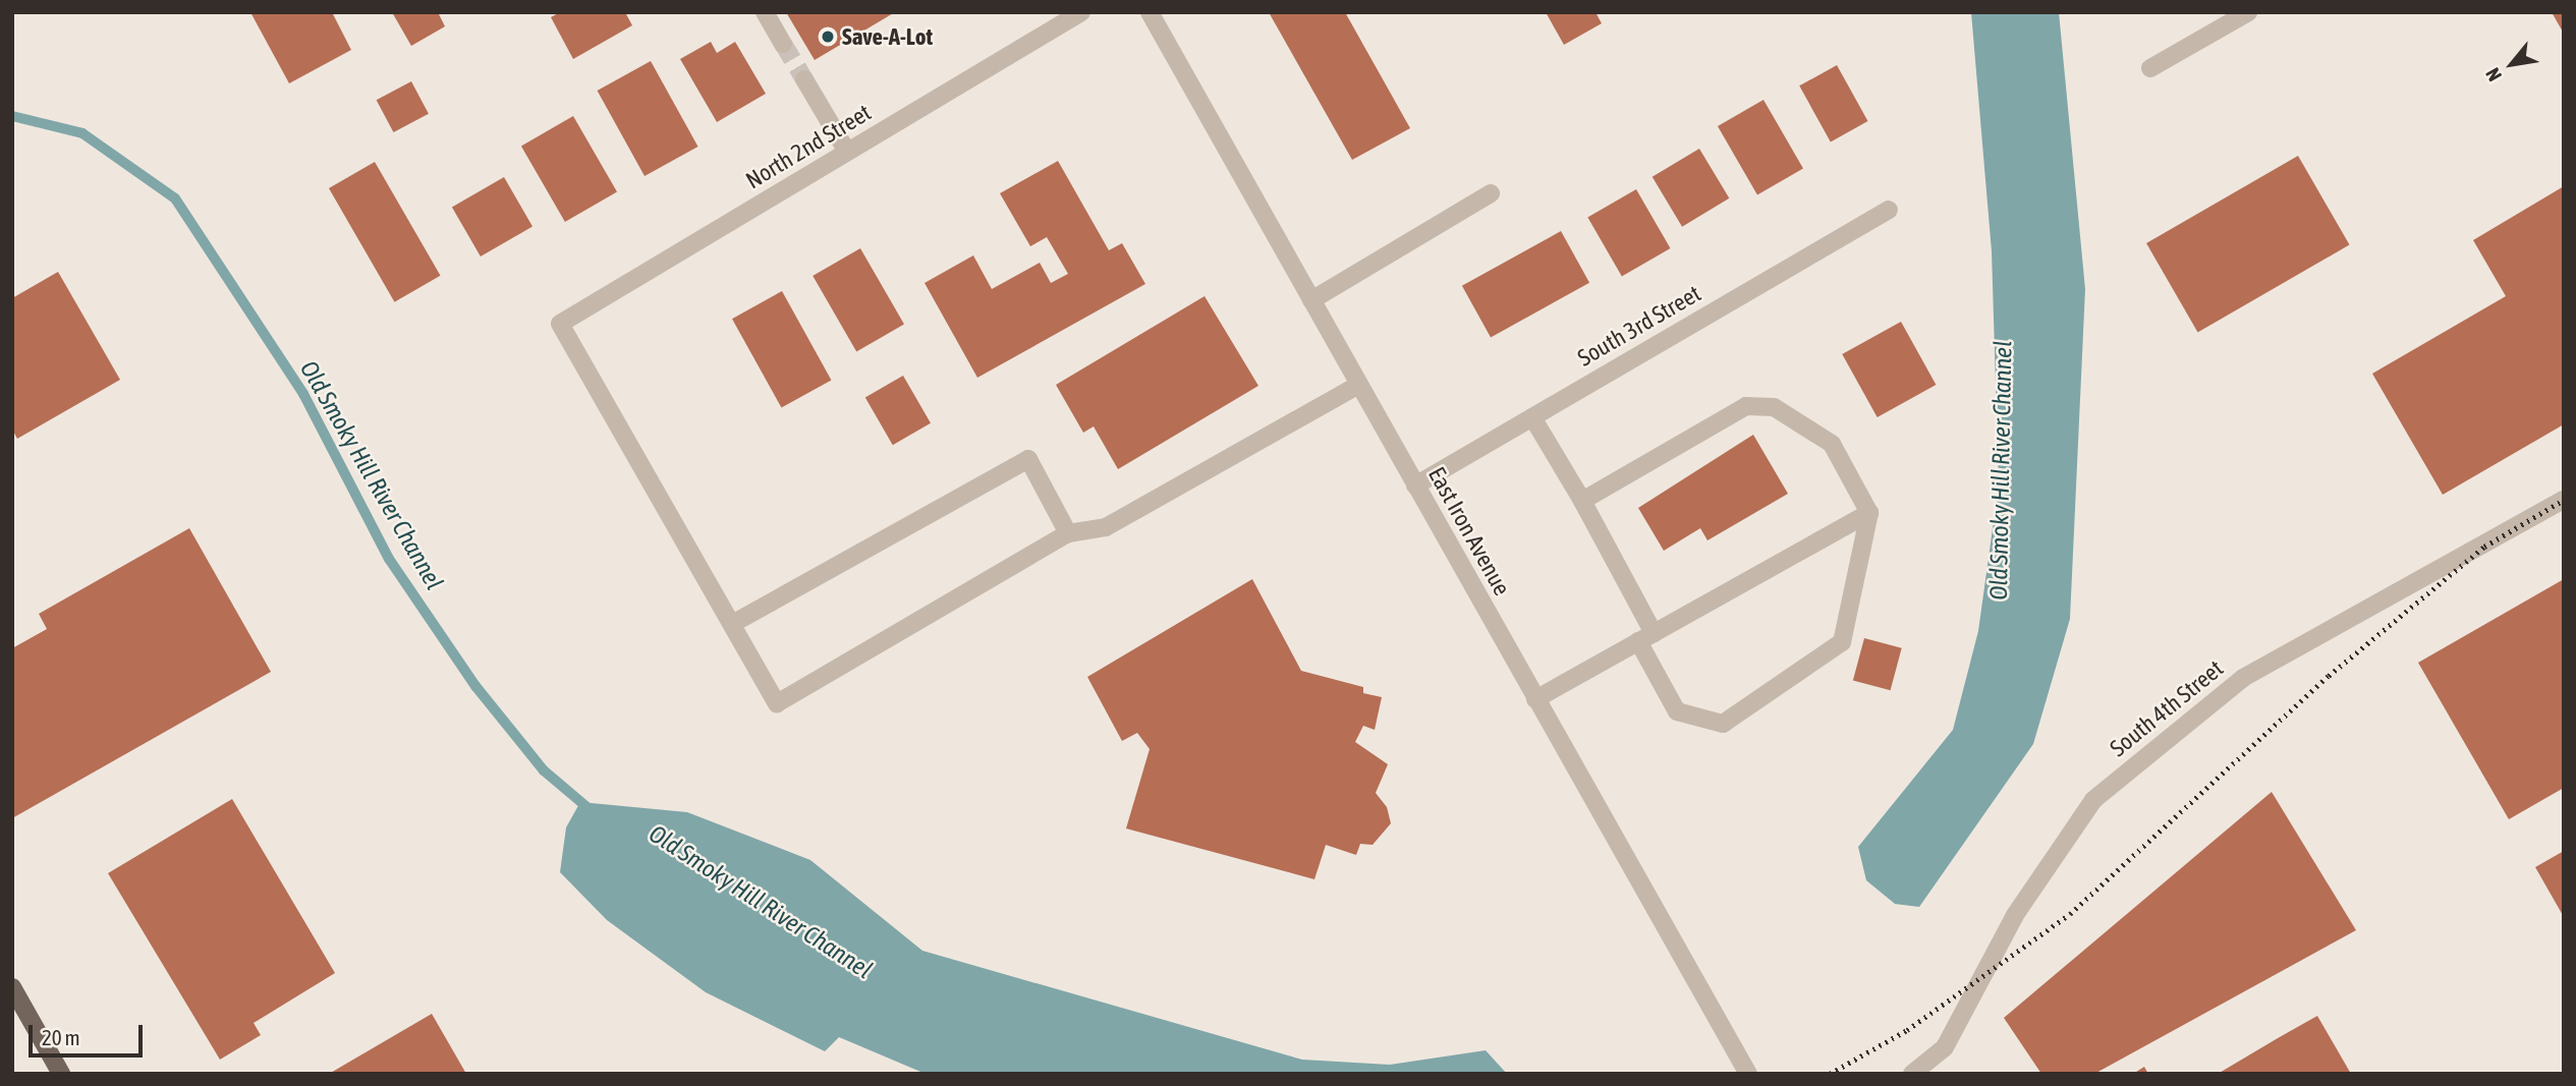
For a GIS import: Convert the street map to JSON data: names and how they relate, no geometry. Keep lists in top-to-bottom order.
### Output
{
  "streets": {
    "street": [
      "North 2nd Street",
      "South 3rd Street",
      "East Iron Avenue",
      "South 4th Street"
    ]
  },
  "crossings": [
    ["South 3rd Street", "East Iron Avenue"]
  ],
  "water": ["Old Smoky Hill River Channel"],
  "places": ["Save-A-Lot"],
  "scale_bar": "20 m",
  "north": "bottom left"
}
